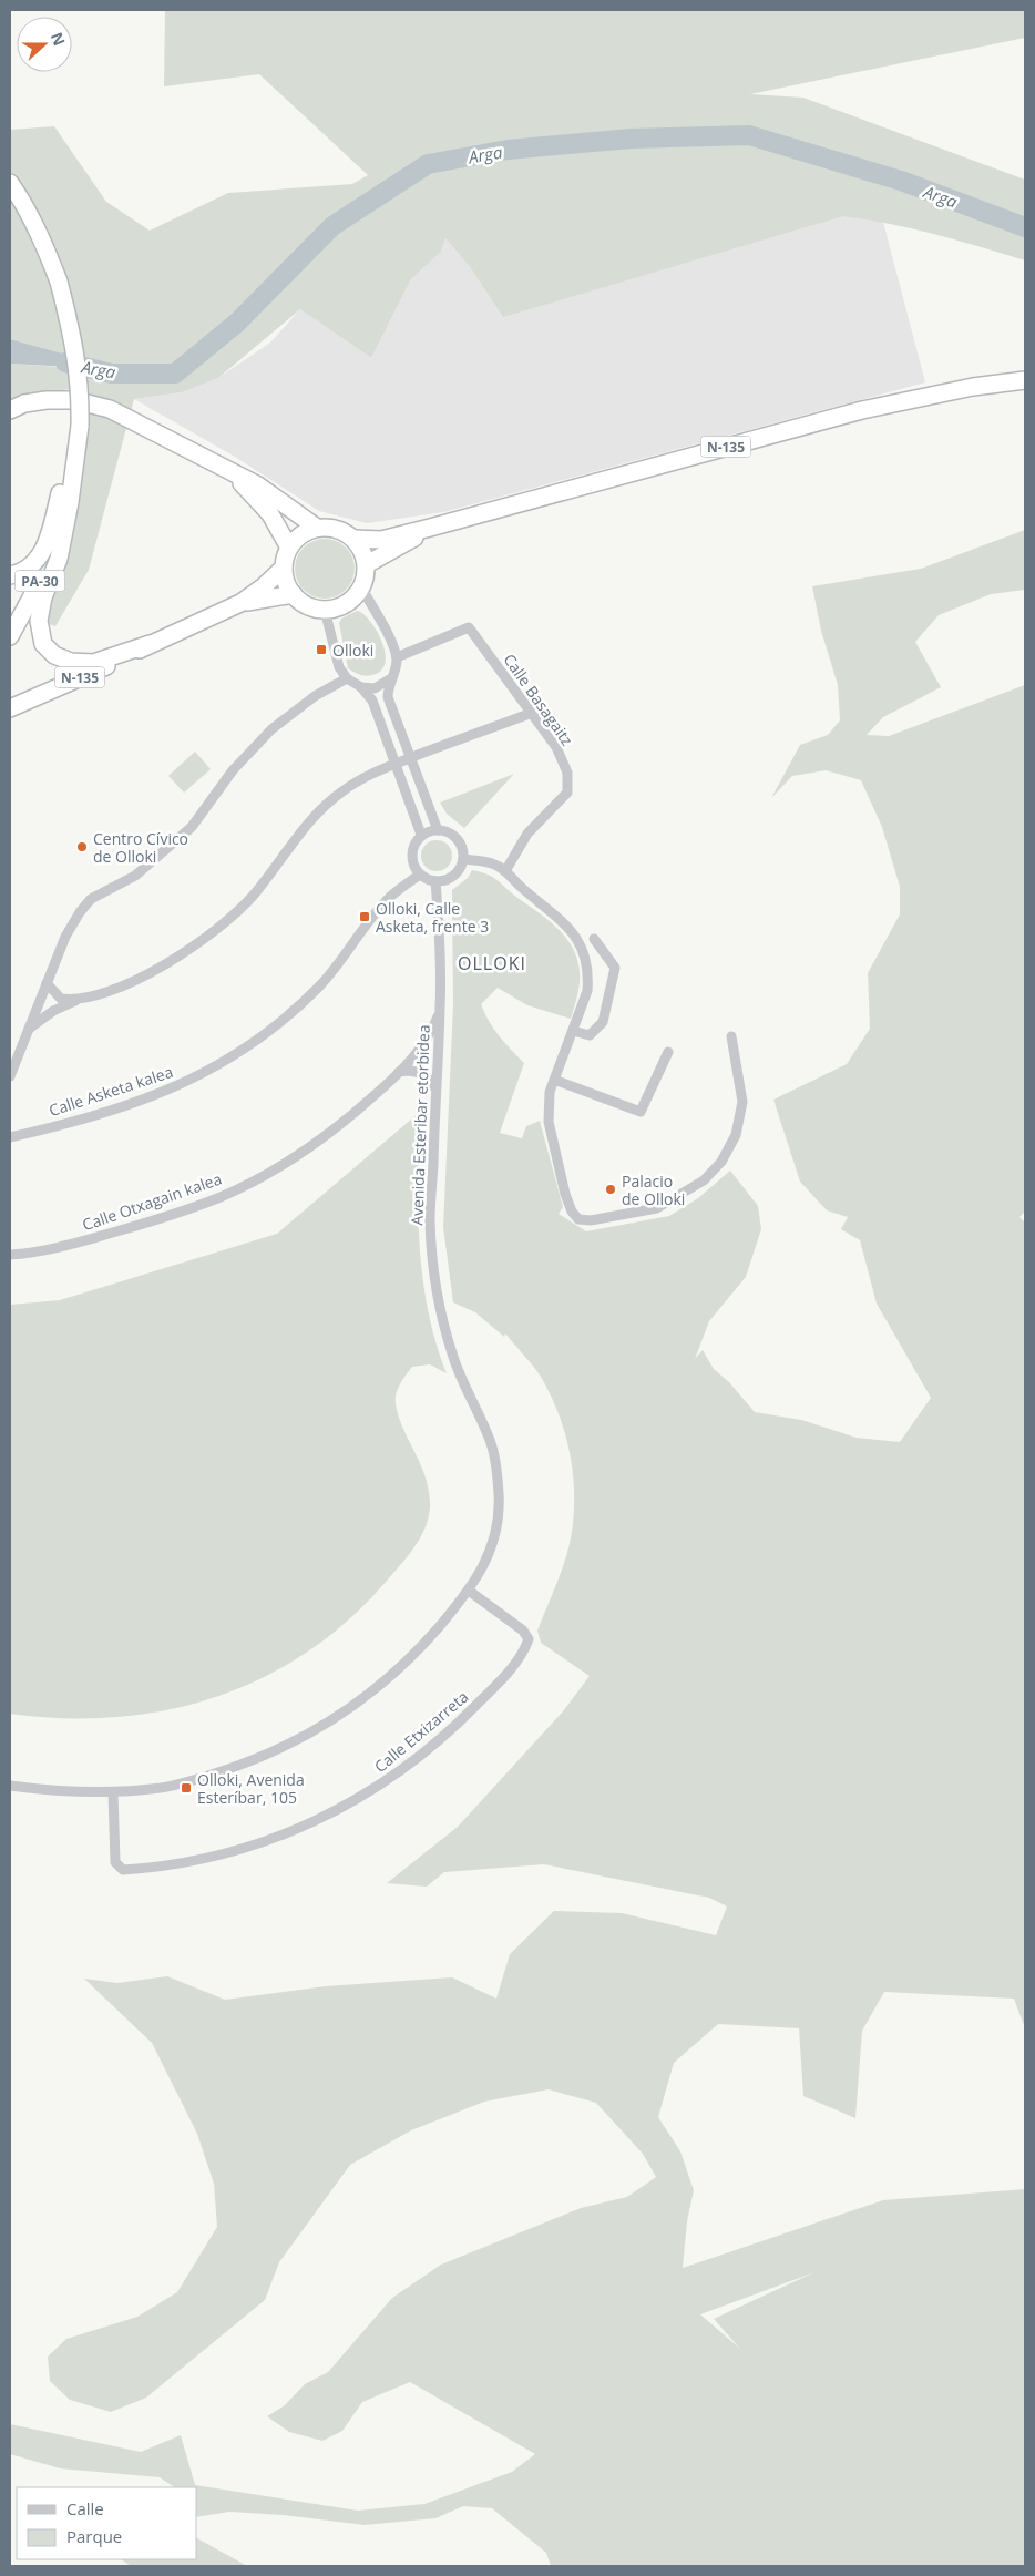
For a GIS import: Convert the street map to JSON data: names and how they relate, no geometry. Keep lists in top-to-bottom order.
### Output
{
  "streets": {
    "highway": ["N-135", "PA-30"],
    "street": [
      "Calle Basagaitz",
      "Calle Asketa kalea",
      "Avenida Esteribar etorbidea",
      "Calle Otxagain kalea",
      "Calle Etxizarreta"
    ]
  },
  "crossings": [
    ["Calle Asketa kalea", "Avenida Esteribar etorbidea"],
    ["Avenida Esteribar etorbidea", "Calle Otxagain kalea"],
    ["Avenida Esteribar etorbidea", "Calle Etxizarreta"]
  ],
  "districts": ["OLLOKI"],
  "water": ["Arga"],
  "places": {
    "transit": ["Olloki", "Olloki, Calle Asketa, frente 3", "Olloki, Avenida Esteríbar, 105"],
    "other": ["Centro Cívico de Olloki", "Palacio de Olloki"]
  },
  "legend": ["Calle", "Parque"],
  "north": "right"
}
